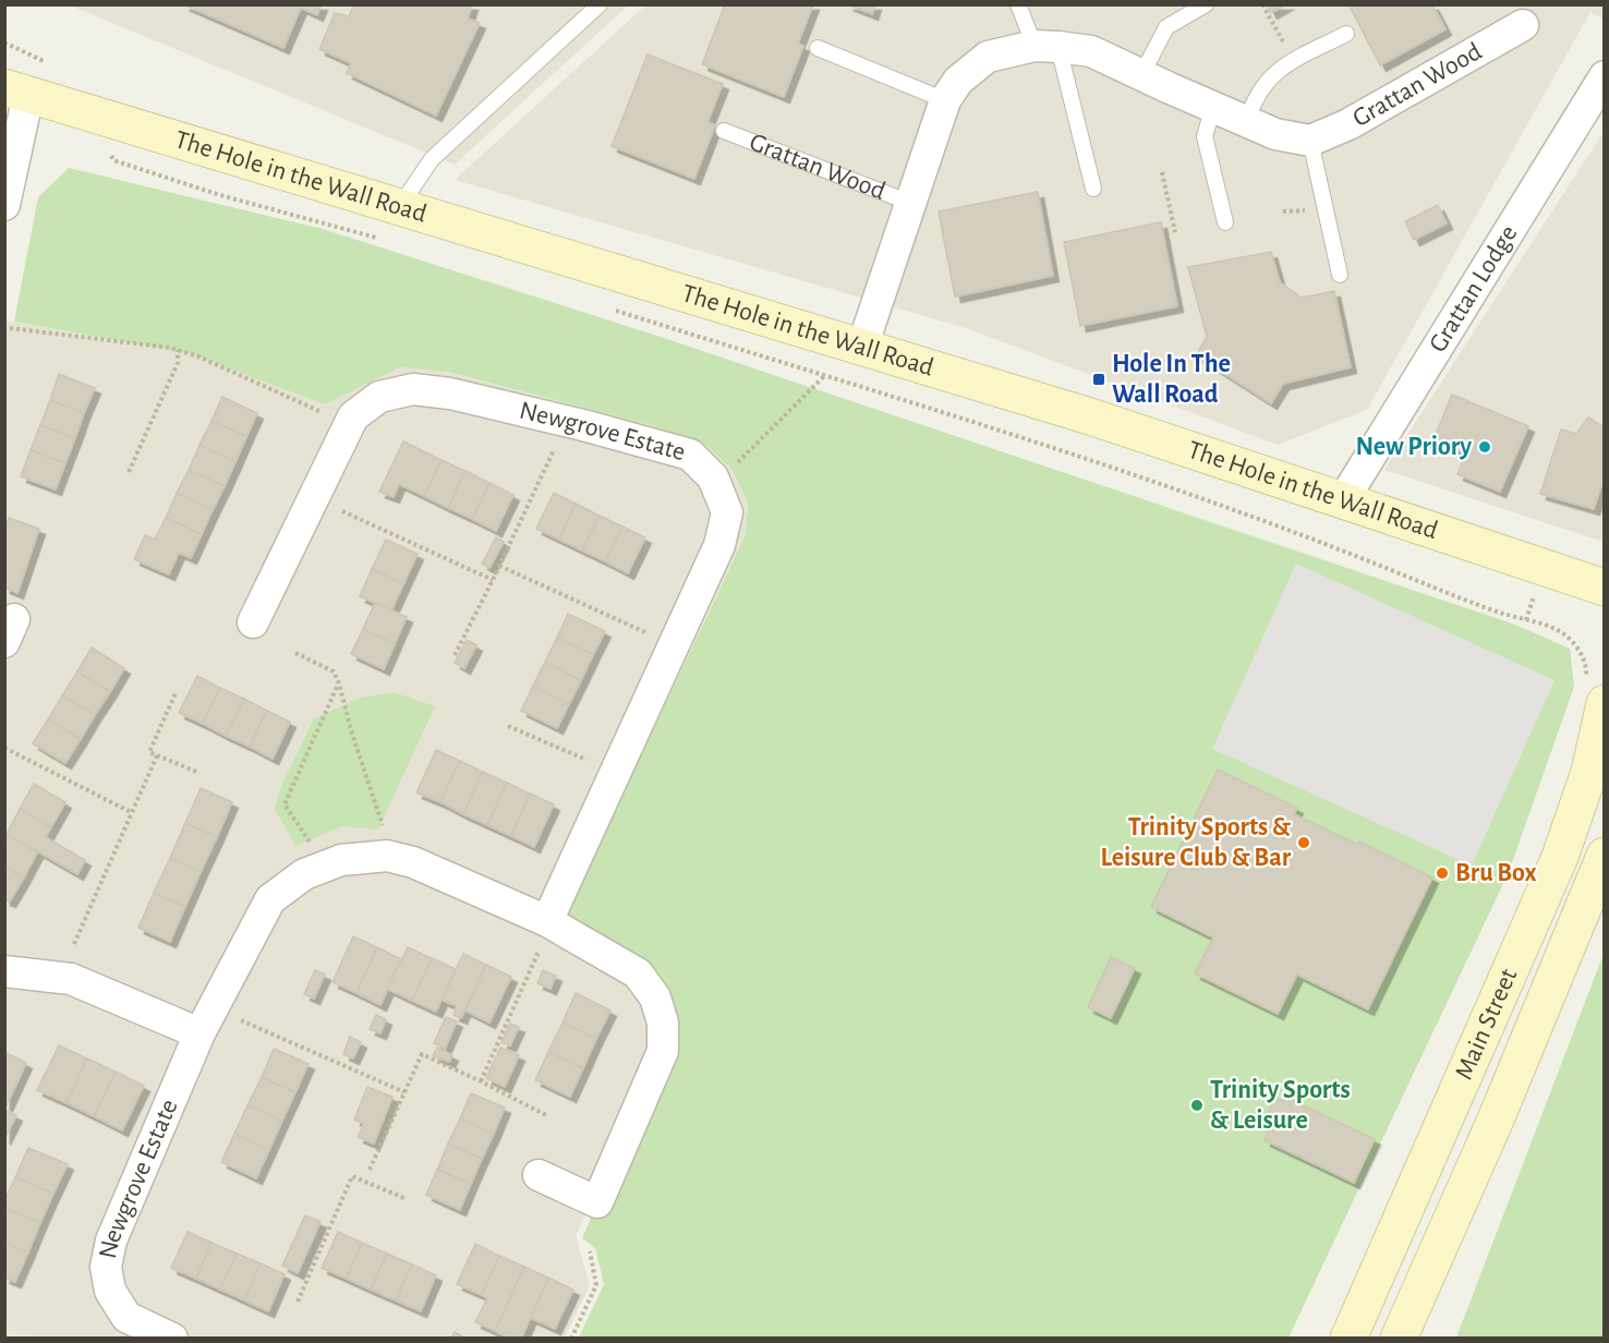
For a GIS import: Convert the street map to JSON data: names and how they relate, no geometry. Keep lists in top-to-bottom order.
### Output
{
  "streets": {
    "street": [
      "Grattan Wood",
      "The Hole in the Wall Road",
      "Grattan Lodge",
      "Newgrove Estate",
      "Main Street"
    ]
  },
  "crossings": [
    ["Grattan Wood", "The Hole in the Wall Road"],
    ["The Hole in the Wall Road", "Grattan Lodge"],
    ["The Hole in the Wall Road", "Main Street"]
  ],
  "places": {
    "transit": ["Hole In The Wall Road"],
    "other": [
      "New Priory",
      "Trinity Sports & Leisure Club & Bar",
      "Bru Box",
      "Trinity Sports & Leisure"
    ]
  }
}
